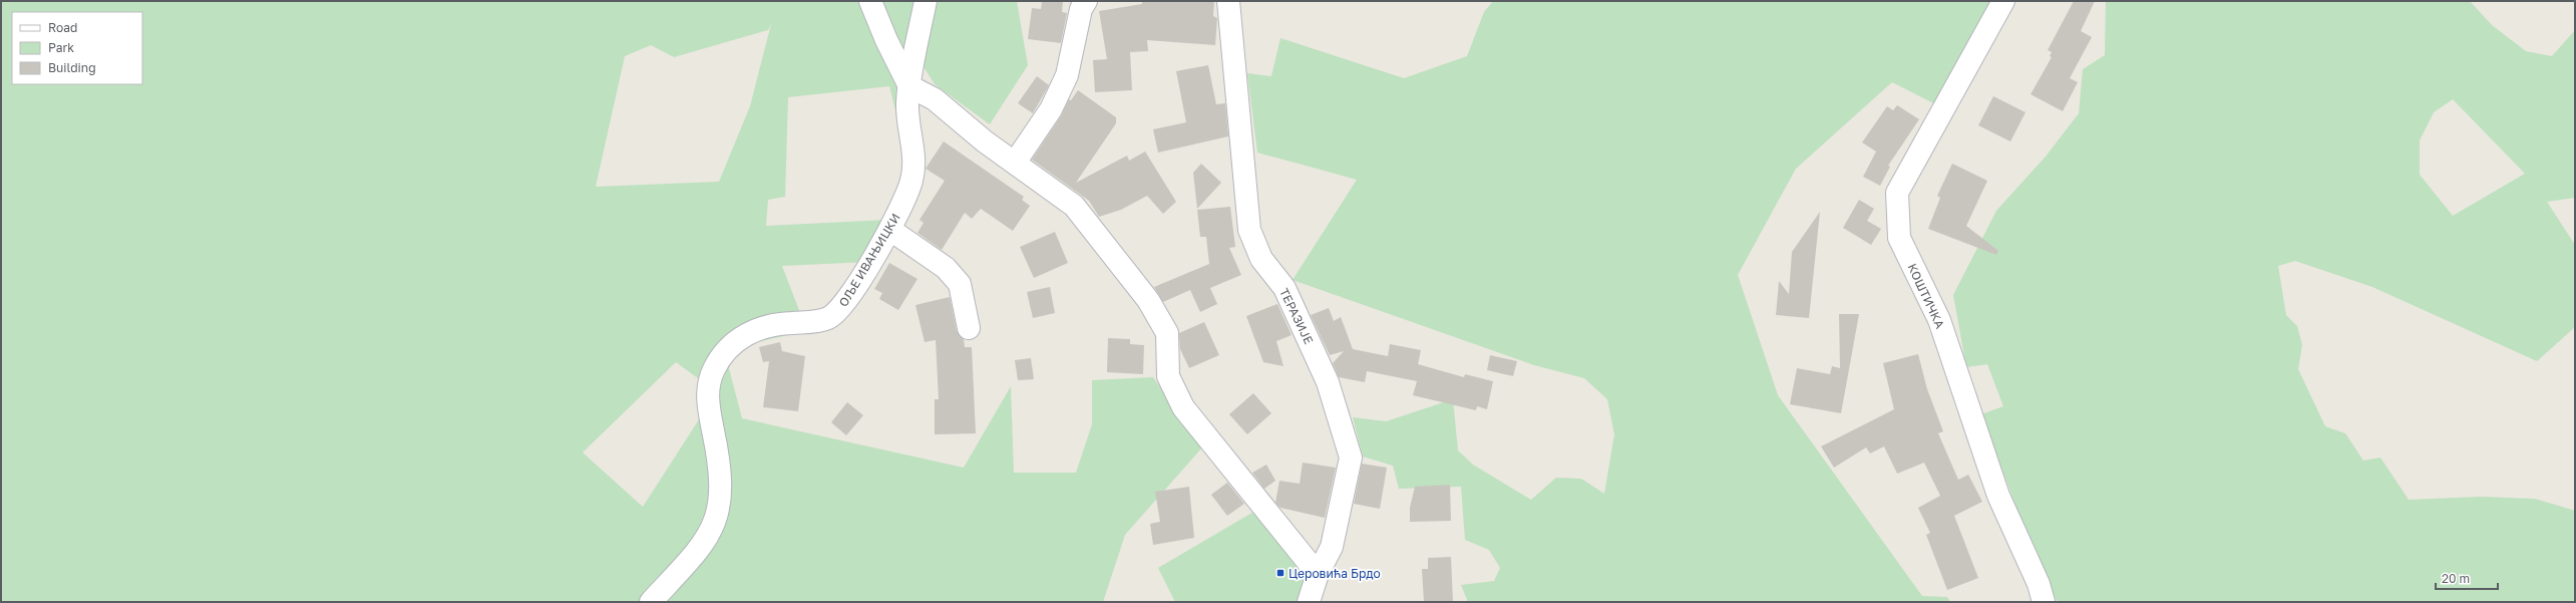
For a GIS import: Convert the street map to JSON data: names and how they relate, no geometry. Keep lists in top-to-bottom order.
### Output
{
  "streets": {
    "street": ["ОЉЕ ИВАЊИЦКИ", "КОШТИЧКА", "ТЕРАЗИЈЕ"]
  },
  "places": {
    "transit": ["Церовића Брдо"]
  },
  "legend": ["Road", "Park", "Building"],
  "scale_bar": "20 m"
}
